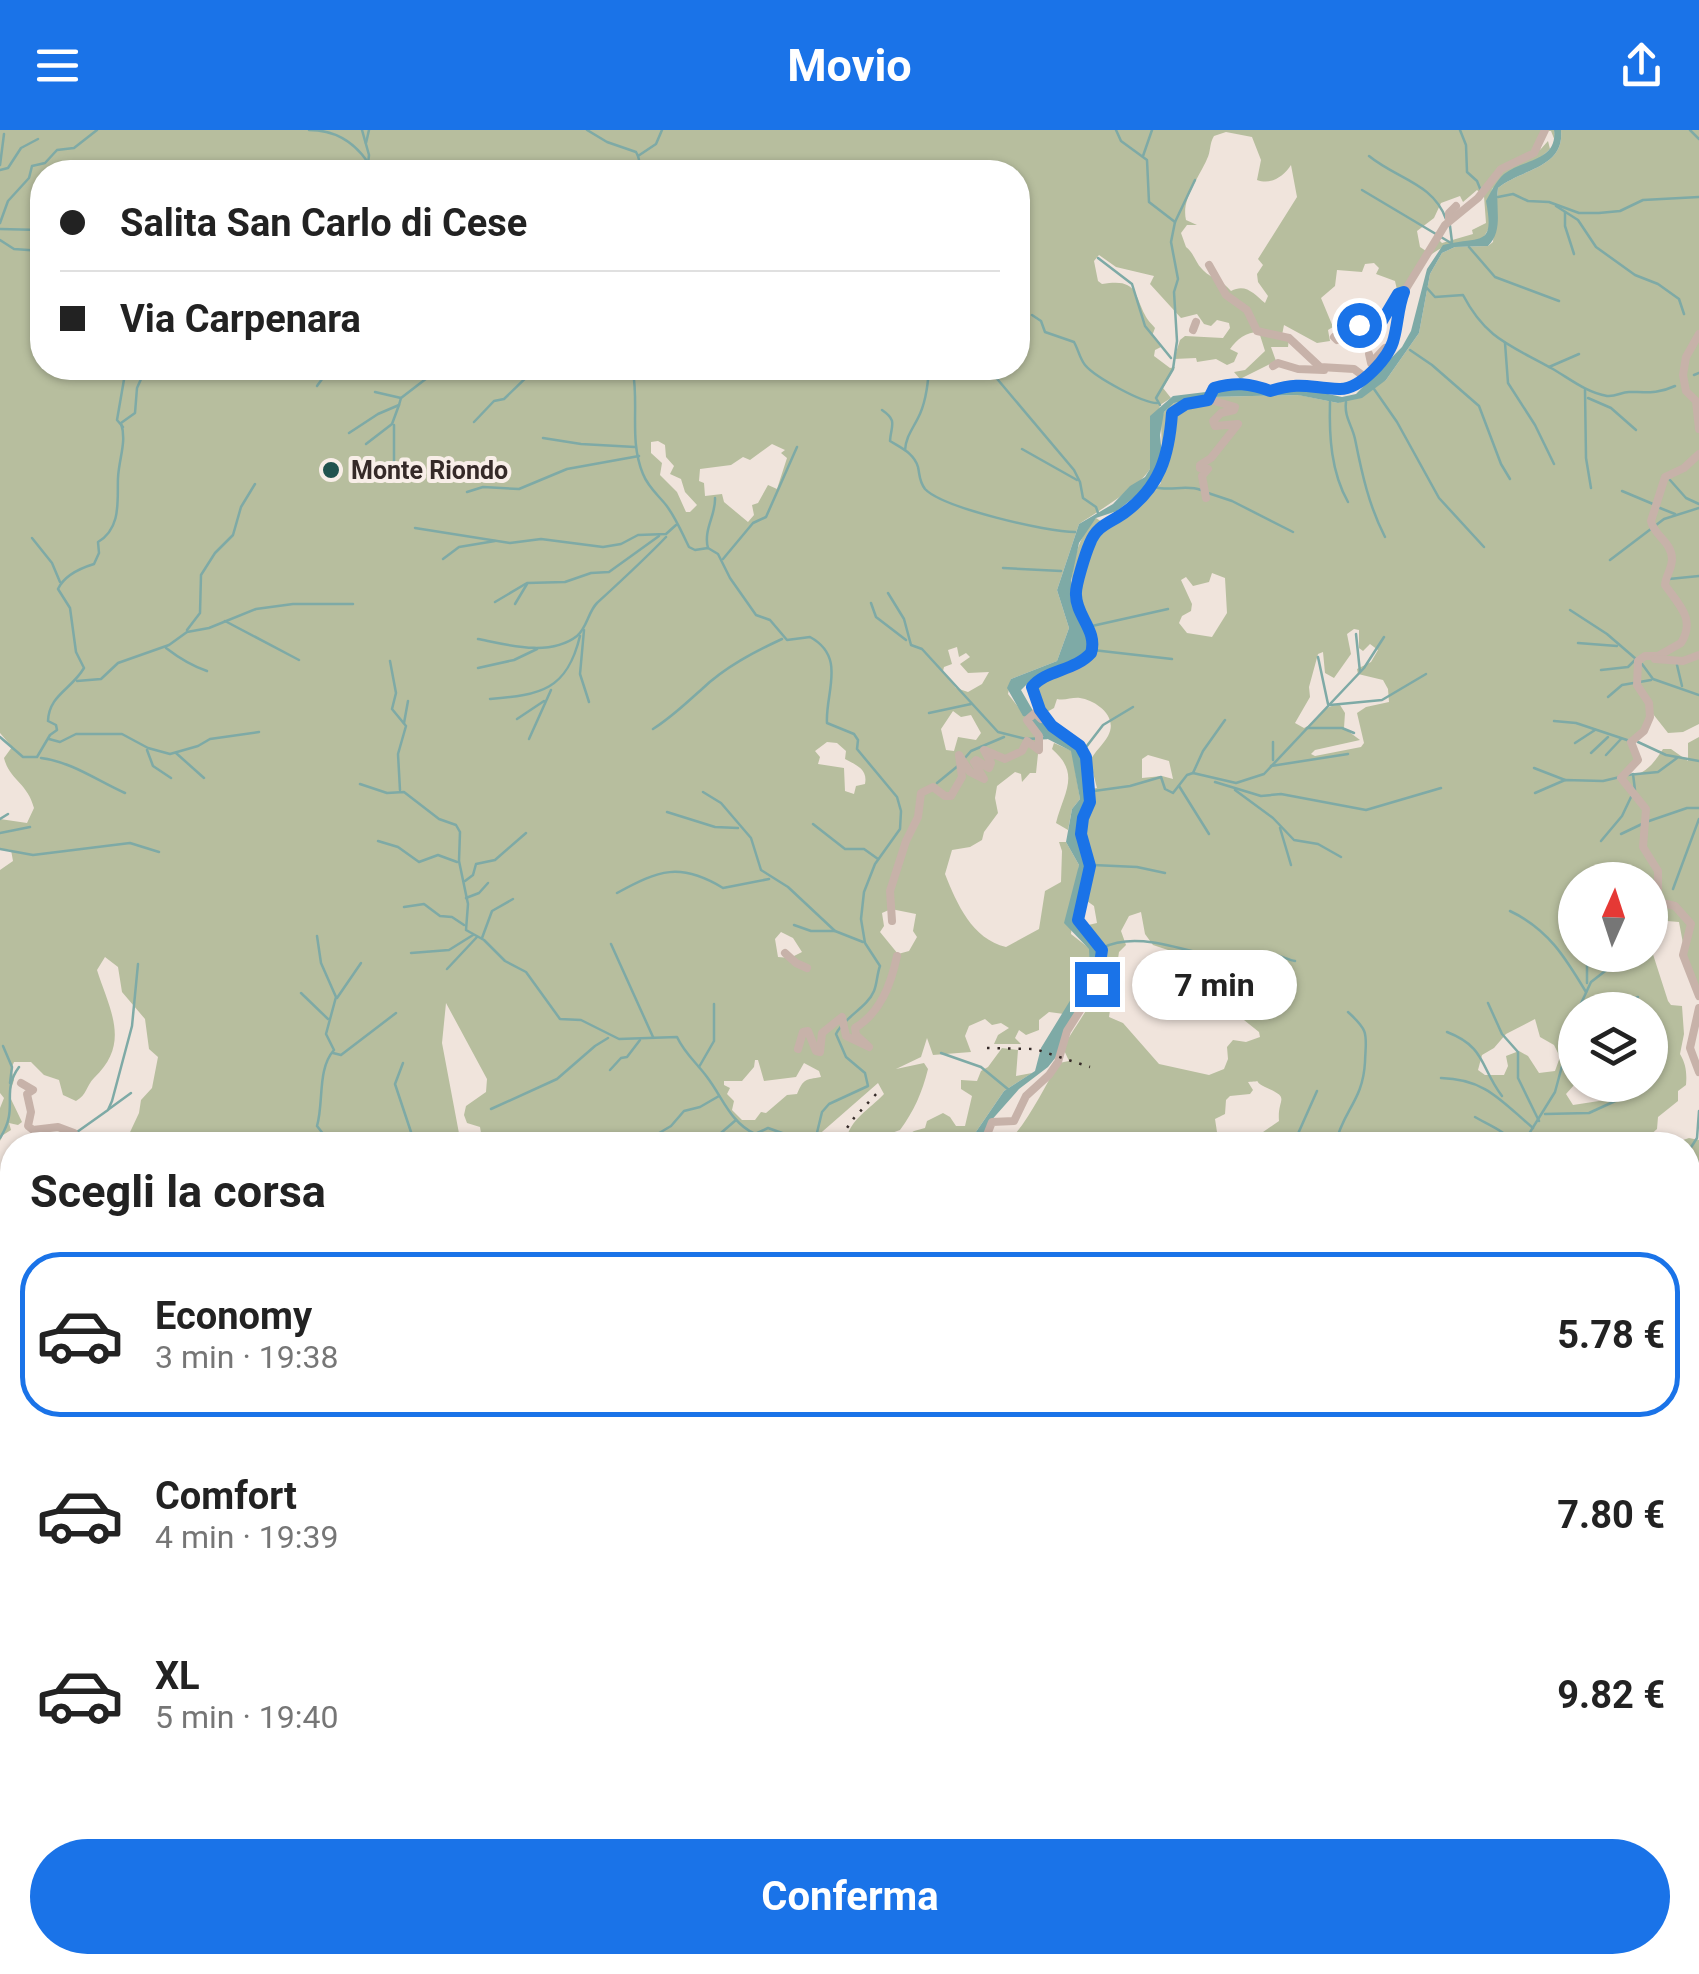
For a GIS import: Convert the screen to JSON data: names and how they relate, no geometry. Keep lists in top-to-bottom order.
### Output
{
  "places": ["Monte Riondo"],
  "north": "top",
  "page": {
    "header": "Movio",
    "banner": ["Salita San Carlo di Cese", "Via Carpenara"],
    "bubble": "7 min",
    "heading": "Scegli la corsa",
    "list": [
      {
        "name": "Economy",
        "note": "3 min · 19:38",
        "value": "5.78 €"
      },
      {
        "name": "Comfort",
        "note": "4 min · 19:39",
        "value": "7.80 €"
      },
      {
        "name": "XL",
        "note": "5 min · 19:40",
        "value": "9.82 €"
      }
    ],
    "buttons": "Conferma"
  }
}
